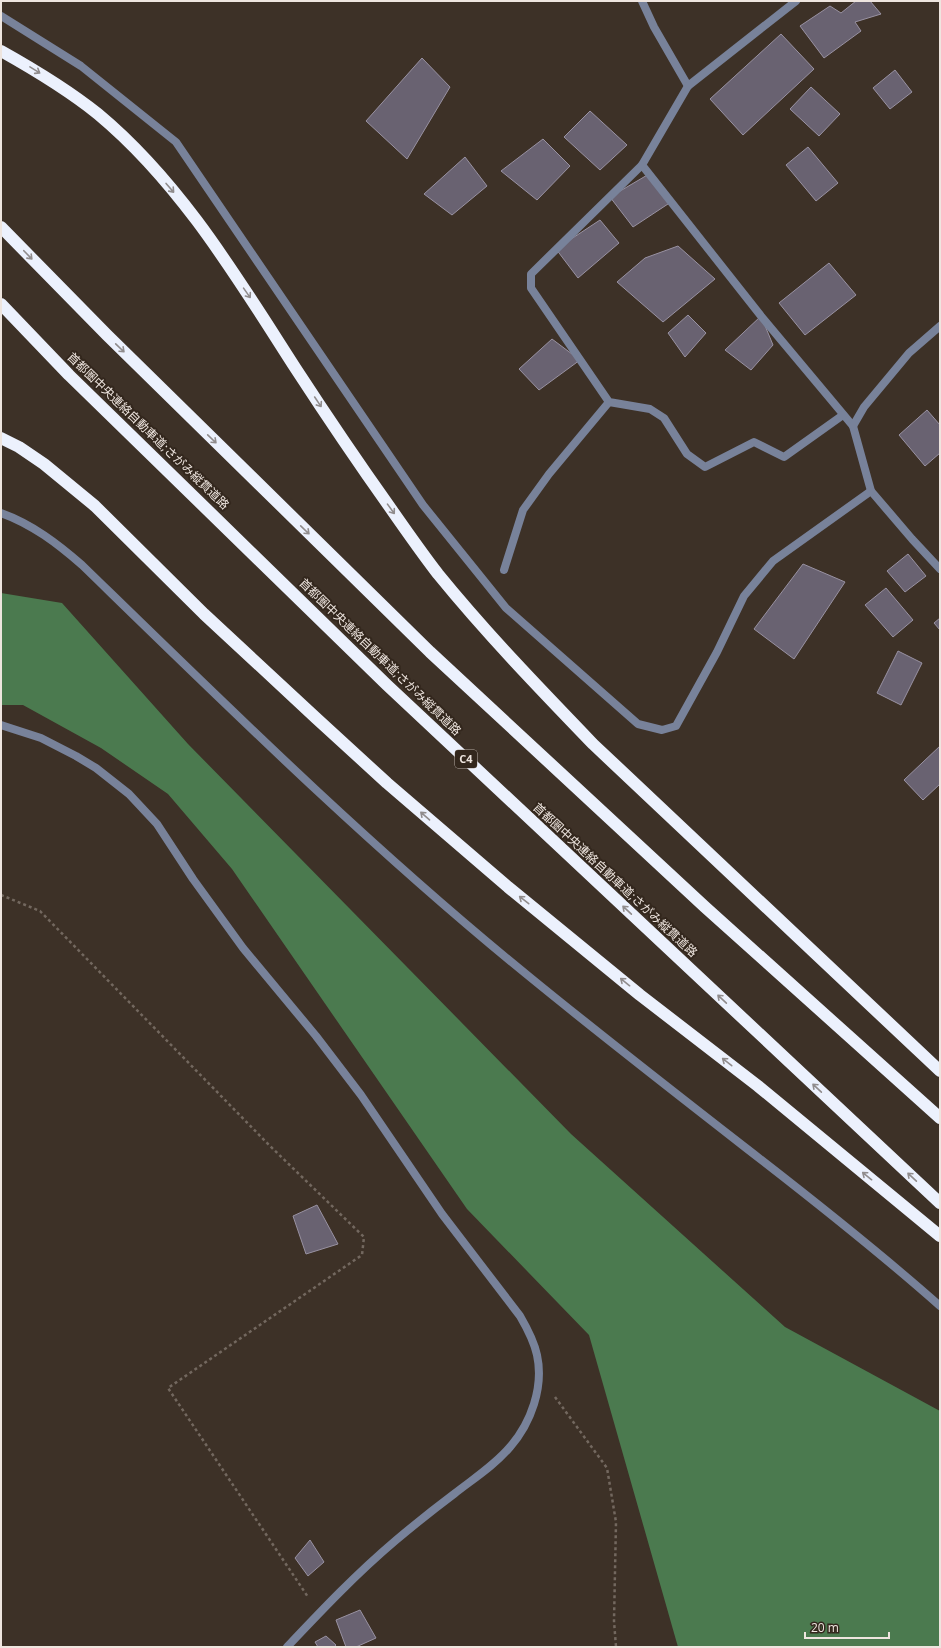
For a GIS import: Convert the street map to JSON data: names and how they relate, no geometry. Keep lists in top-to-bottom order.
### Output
{
  "streets": {
    "highway": ["首都圏中央連絡自動車道;さがみ縦貫道路", "C4"]
  },
  "scale_bar": "20 m"
}
